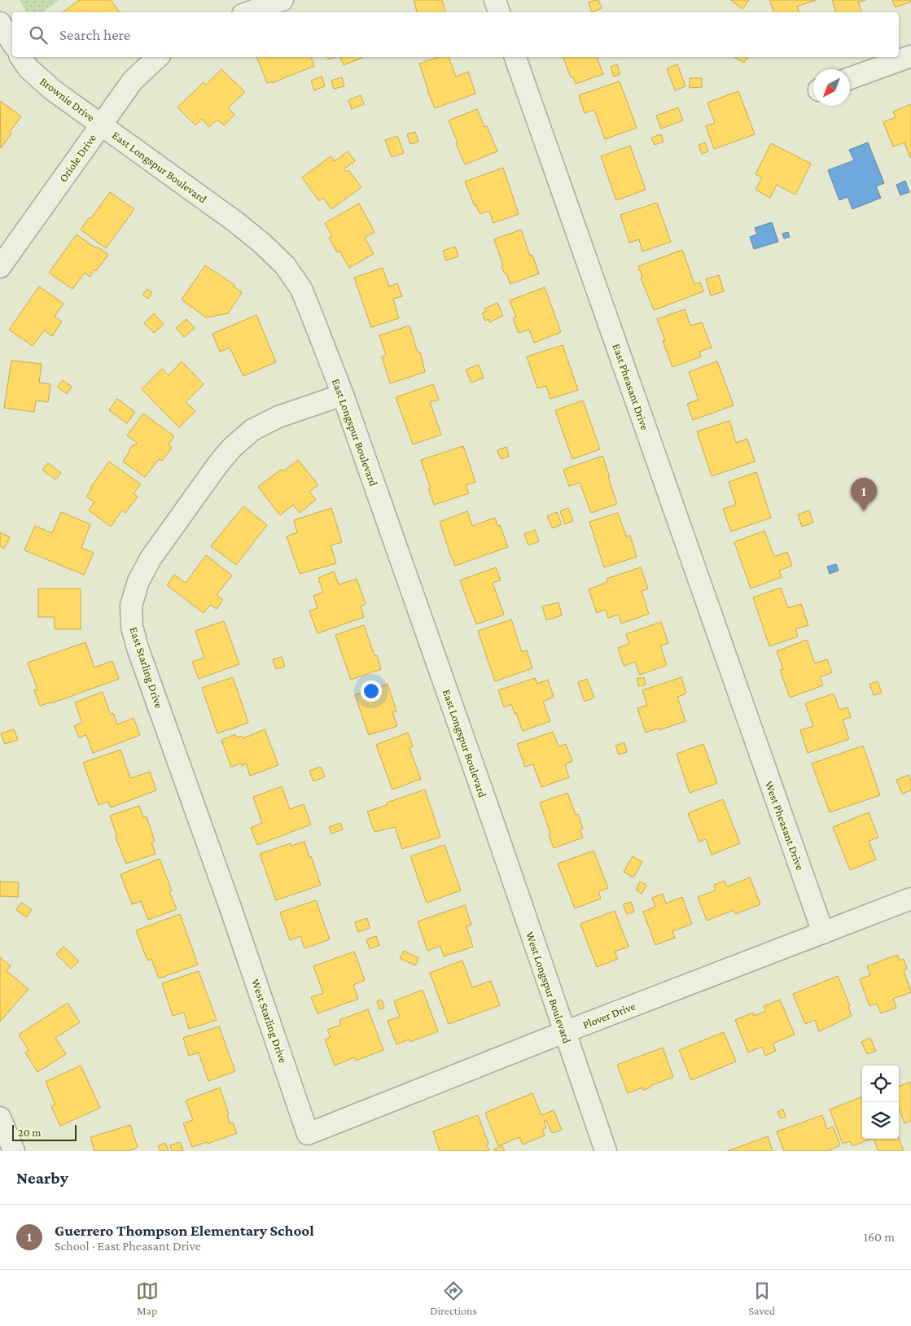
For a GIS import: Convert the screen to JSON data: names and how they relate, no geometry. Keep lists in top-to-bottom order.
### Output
{
  "streets": {
    "street": [
      "Brownie Drive",
      "Oriole Drive",
      "East Longspur Boulevard",
      "East Pheasant Drive",
      "East Starling Drive",
      "West Pheasant Drive",
      "West Longspur Boulevard",
      "Plover Drive",
      "West Starling Drive"
    ]
  },
  "crossings": [
    ["Brownie Drive", "Oriole Drive"],
    ["Brownie Drive", "East Longspur Boulevard"],
    ["Oriole Drive", "East Longspur Boulevard"],
    ["East Longspur Boulevard", "East Starling Drive"],
    ["East Longspur Boulevard", "West Longspur Boulevard"],
    ["East Pheasant Drive", "West Pheasant Drive"],
    ["East Starling Drive", "West Starling Drive"],
    ["West Pheasant Drive", "Plover Drive"],
    ["West Longspur Boulevard", "Plover Drive"],
    ["Plover Drive", "West Starling Drive"]
  ],
  "scale_bar": "20 m",
  "north": "bottom left",
  "page": {
    "search": "Search here",
    "pins": "1",
    "scale": "20 m",
    "heading": "Nearby",
    "list": [
      {
        "mark": "1",
        "name": "Guerrero Thompson Elementary School",
        "note": "School · East Pheasant Drive",
        "value": "160 m"
      }
    ],
    "nav": ["Map", "Directions", "Saved"]
  }
}
